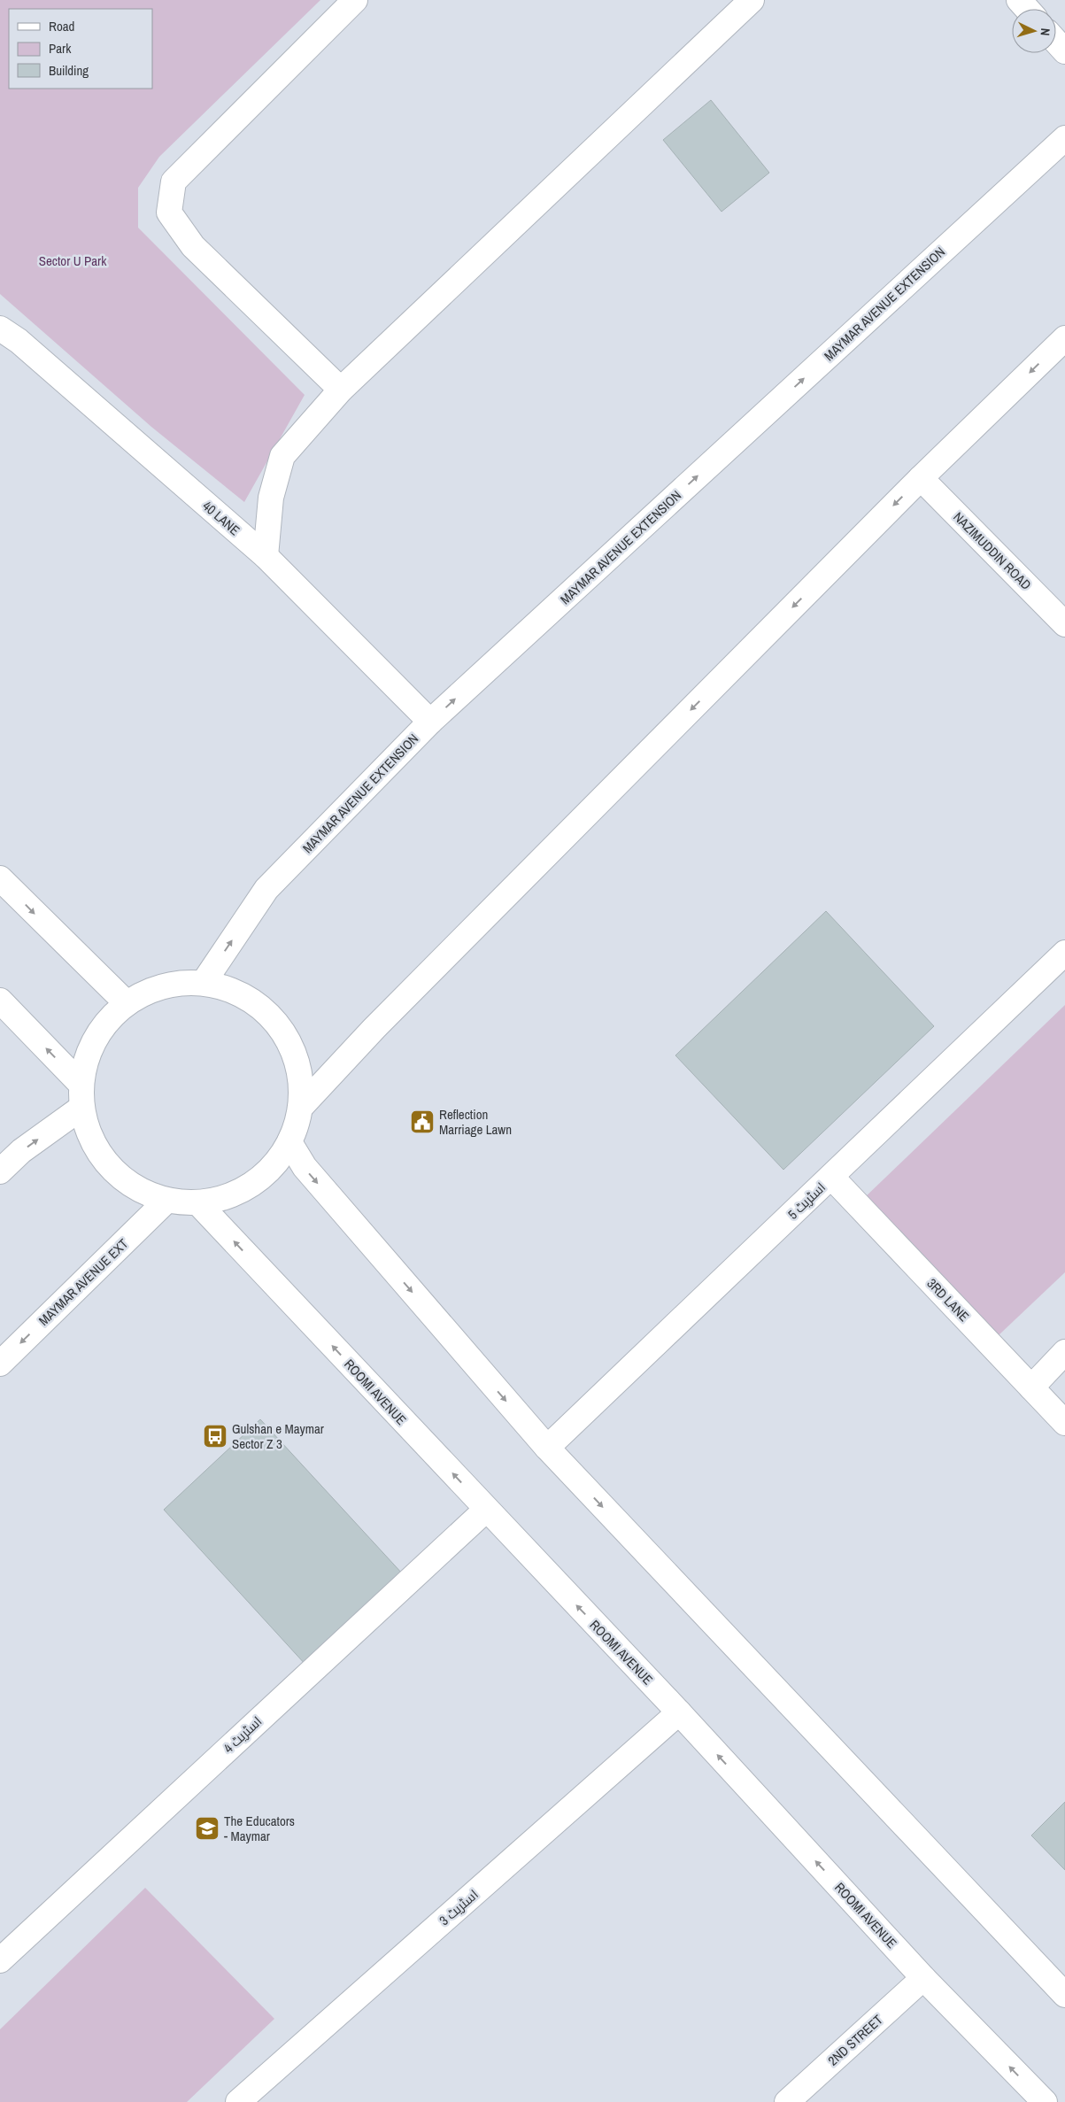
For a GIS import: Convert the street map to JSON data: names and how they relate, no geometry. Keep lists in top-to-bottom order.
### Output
{
  "streets": {
    "street": [
      "MAYMAR AVENUE EXTENSION",
      "40 LANE",
      "NAZIMUDDIN ROAD",
      "اسٹریٹ 5",
      "MAYMAR AVENUE EXT",
      "3RD LANE",
      "ROOMI AVENUE",
      "اسٹریٹ 4",
      "اسٹریٹ 3",
      "2ND STREET"
    ]
  },
  "crossings": [
    ["MAYMAR AVENUE EXTENSION", "40 LANE"],
    ["اسٹریٹ 5", "3RD LANE"],
    ["ROOMI AVENUE", "اسٹریٹ 4"],
    ["ROOMI AVENUE", "اسٹریٹ 3"],
    ["ROOMI AVENUE", "2ND STREET"]
  ],
  "parks": ["Sector U Park"],
  "places": {
    "public building": ["Reflection Marriage Lawn"],
    "bus stop": ["Gulshan e Maymar Sector Z 3"],
    "school or university": ["The Educators - Maymar"]
  },
  "legend": ["Road", "Park", "Building"],
  "north": "right"
}
